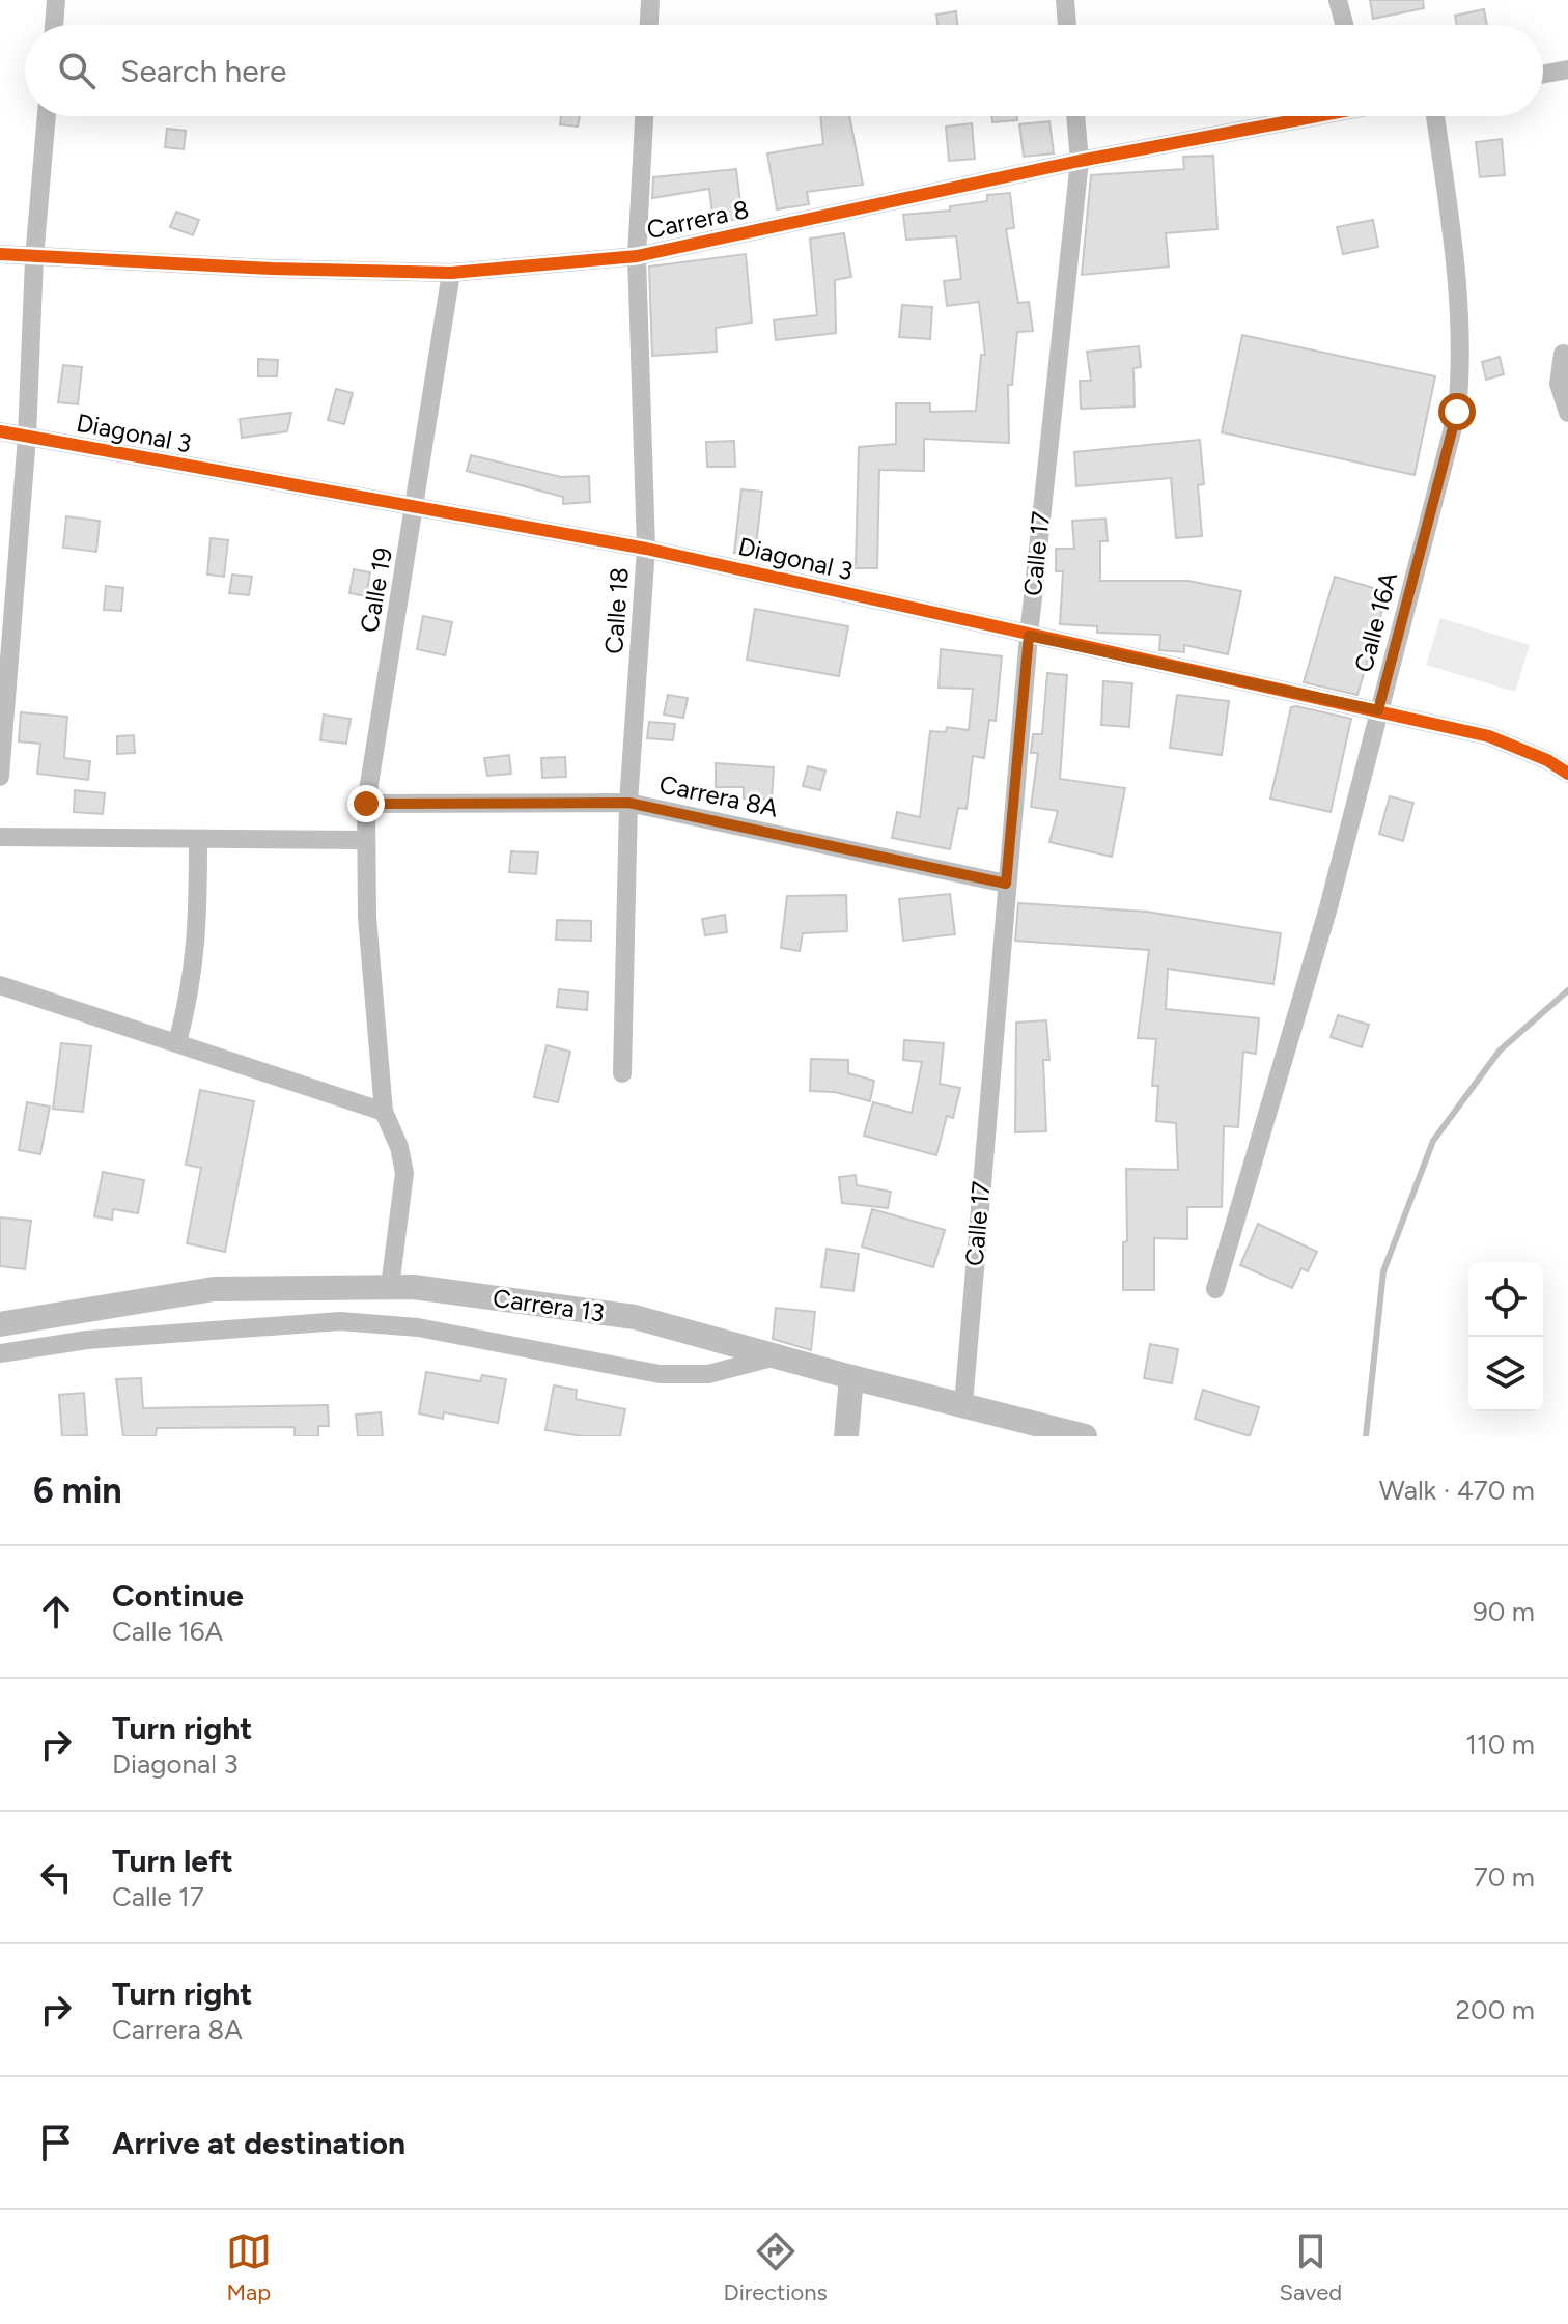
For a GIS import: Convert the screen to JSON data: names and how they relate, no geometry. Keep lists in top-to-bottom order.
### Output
{
  "streets": {
    "street": [
      "Carrera 8",
      "Diagonal 3",
      "Calle 17",
      "Calle 19",
      "Calle 18",
      "Calle 16A",
      "Carrera 8A",
      "Carrera 13"
    ]
  },
  "crossings": [
    ["Carrera 8", "Calle 17"],
    ["Carrera 8", "Calle 19"],
    ["Carrera 8", "Calle 18"],
    ["Diagonal 3", "Calle 17"],
    ["Diagonal 3", "Calle 19"],
    ["Diagonal 3", "Calle 18"],
    ["Diagonal 3", "Calle 16A"],
    ["Calle 17", "Carrera 8A"],
    ["Calle 17", "Carrera 13"],
    ["Calle 19", "Carrera 8A"],
    ["Calle 19", "Carrera 13"],
    ["Calle 18", "Carrera 8A"]
  ],
  "page": {
    "search": "Search here",
    "heading": ["6 min", "Walk · 470 m"],
    "list": [
      ["Continue", "Calle 16A", "90 m"],
      ["Turn right", "Diagonal 3", "110 m"],
      ["Turn left", "Calle 17", "70 m"],
      ["Turn right", "Carrera 8A", "200 m"],
      "Arrive at destination"
    ],
    "nav": ["Map", "Directions", "Saved"]
  }
}
